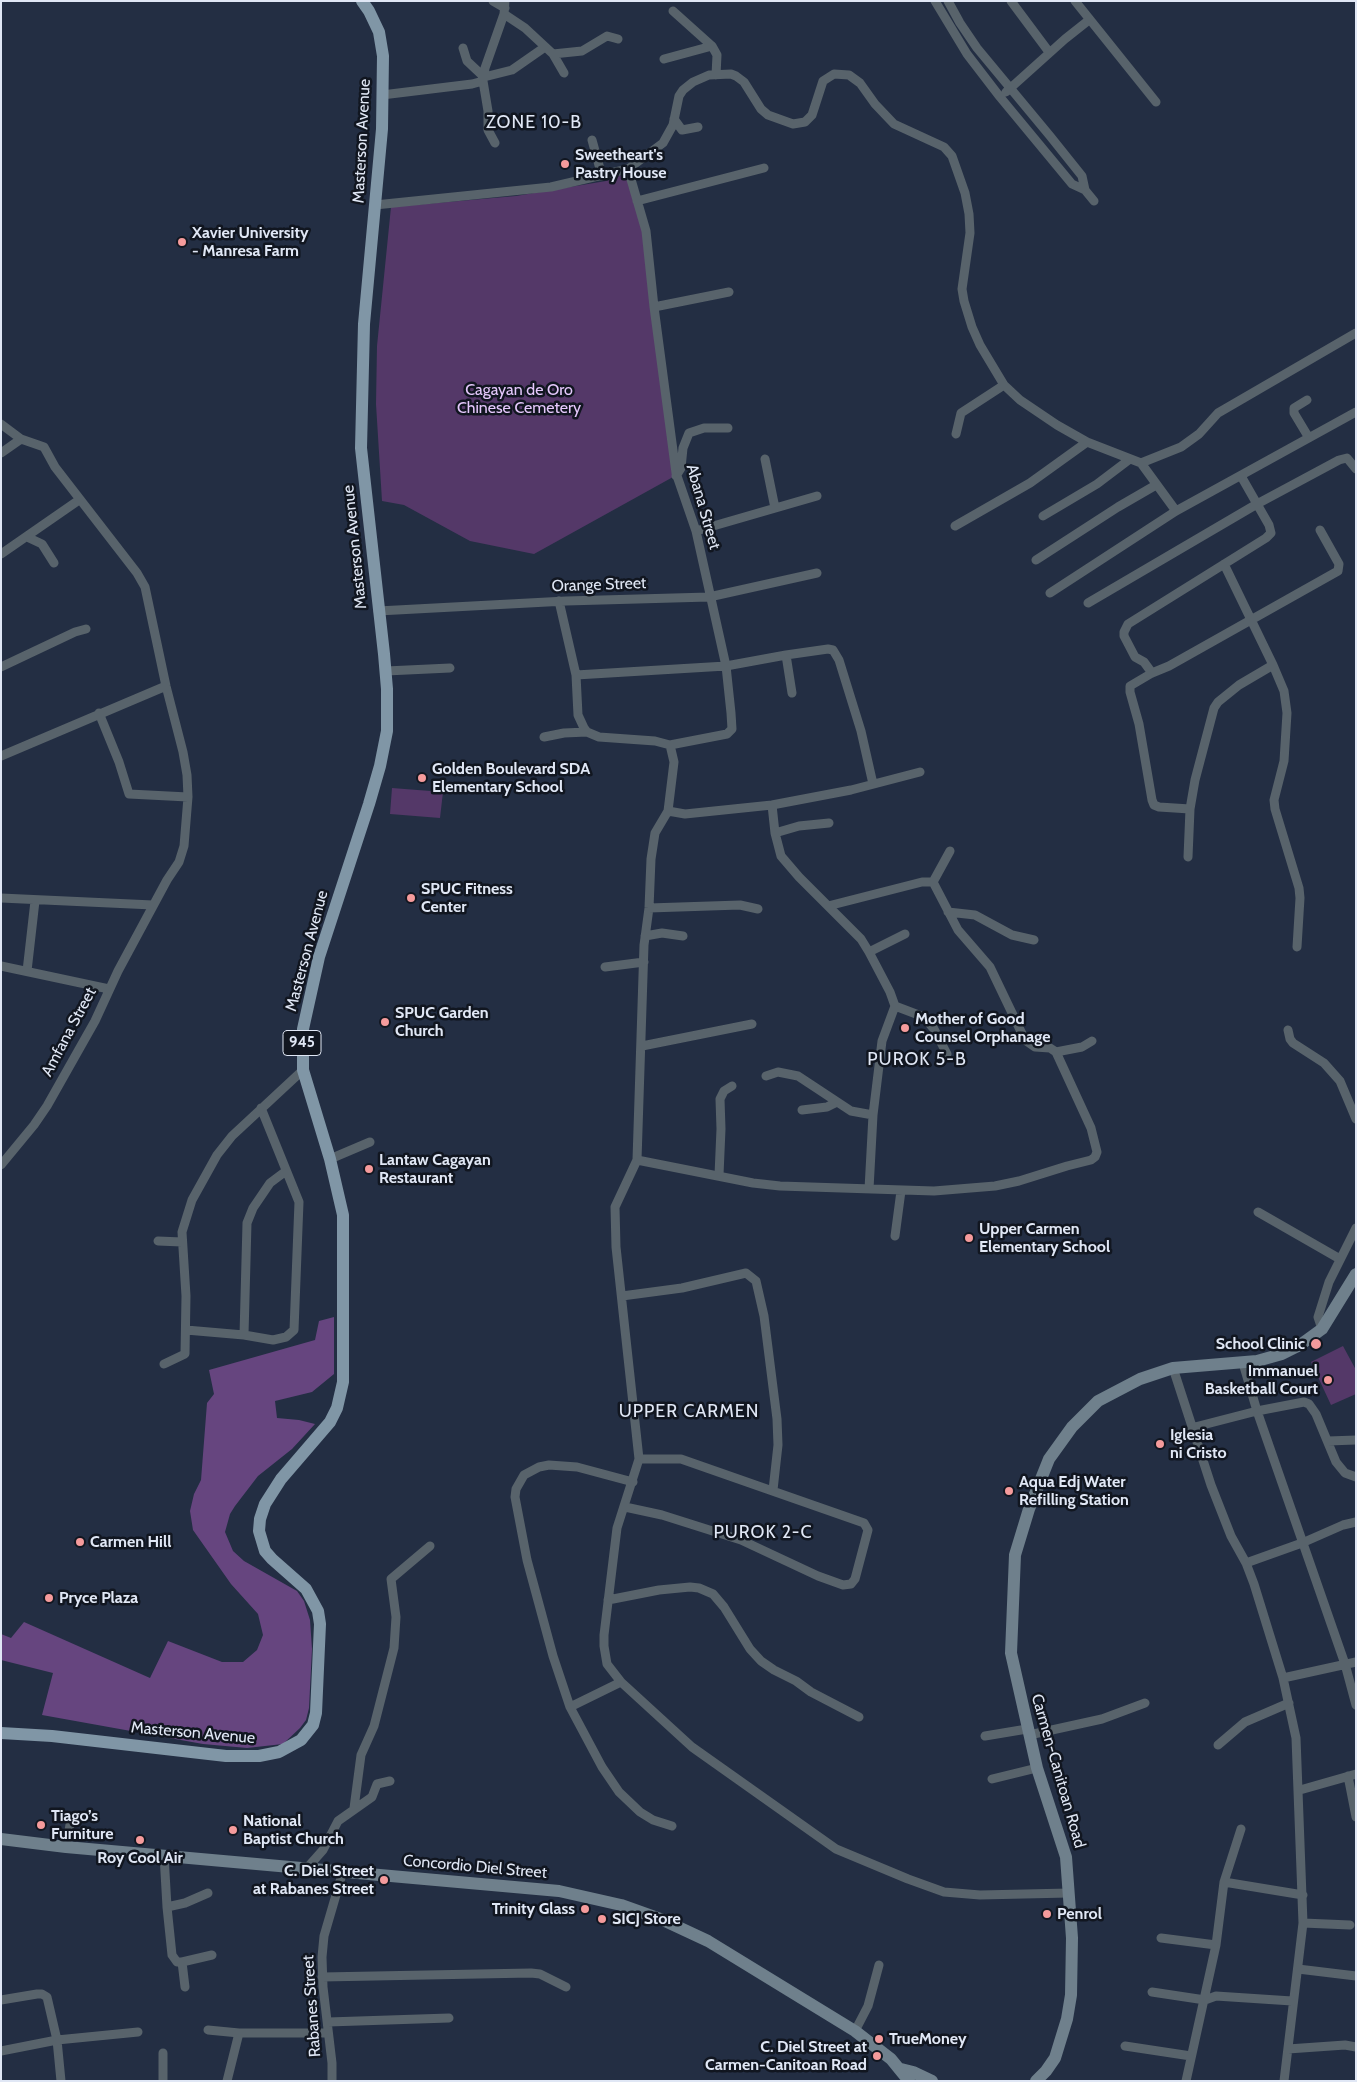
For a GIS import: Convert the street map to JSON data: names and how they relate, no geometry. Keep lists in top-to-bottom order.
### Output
{
  "streets": {
    "main road": [
      "Masterson Avenue",
      "945",
      "Carmen-Canitoan Road",
      "Concordio Diel Street"
    ],
    "street": [
      "Abana Street",
      "Orange Street",
      "Amfana Street",
      "Rabanes Street"
    ]
  },
  "crossings": [
    ["Masterson Avenue", "Orange Street"],
    ["Abana Street", "Orange Street"],
    ["Concordio Diel Street", "Rabanes Street"]
  ],
  "districts": [
    "ZONE 10-B",
    "PUROK 5-B",
    "UPPER CARMEN",
    "PUROK 2-C"
  ],
  "parks": ["Cagayan de Oro Chinese Cemetery"],
  "places": [
    "Sweetheart's Pastry House",
    "Xavier University - Manresa Farm",
    "Golden Boulevard SDA Elementary School",
    "SPUC Fitness Center",
    "SPUC Garden Church",
    "Mother of Good Counsel Orphanage",
    "Lantaw Cagayan Restaurant",
    "Upper Carmen Elementary School",
    "School Clinic",
    "Immanuel Basketball Court",
    "Iglesia ni Cristo",
    "Aqua Edj Water Refilling Station",
    "Carmen Hill",
    "Pryce Plaza",
    "Tiago’s Furniture",
    "National Baptist Church",
    "Roy Cool Air",
    "C. Diel Street at Rabanes Street",
    "Trinity Glass",
    "Penrol",
    "SICJ Store",
    "TrueMoney",
    "C. Diel Street at Carmen-Canitoan Road"
  ]
}
